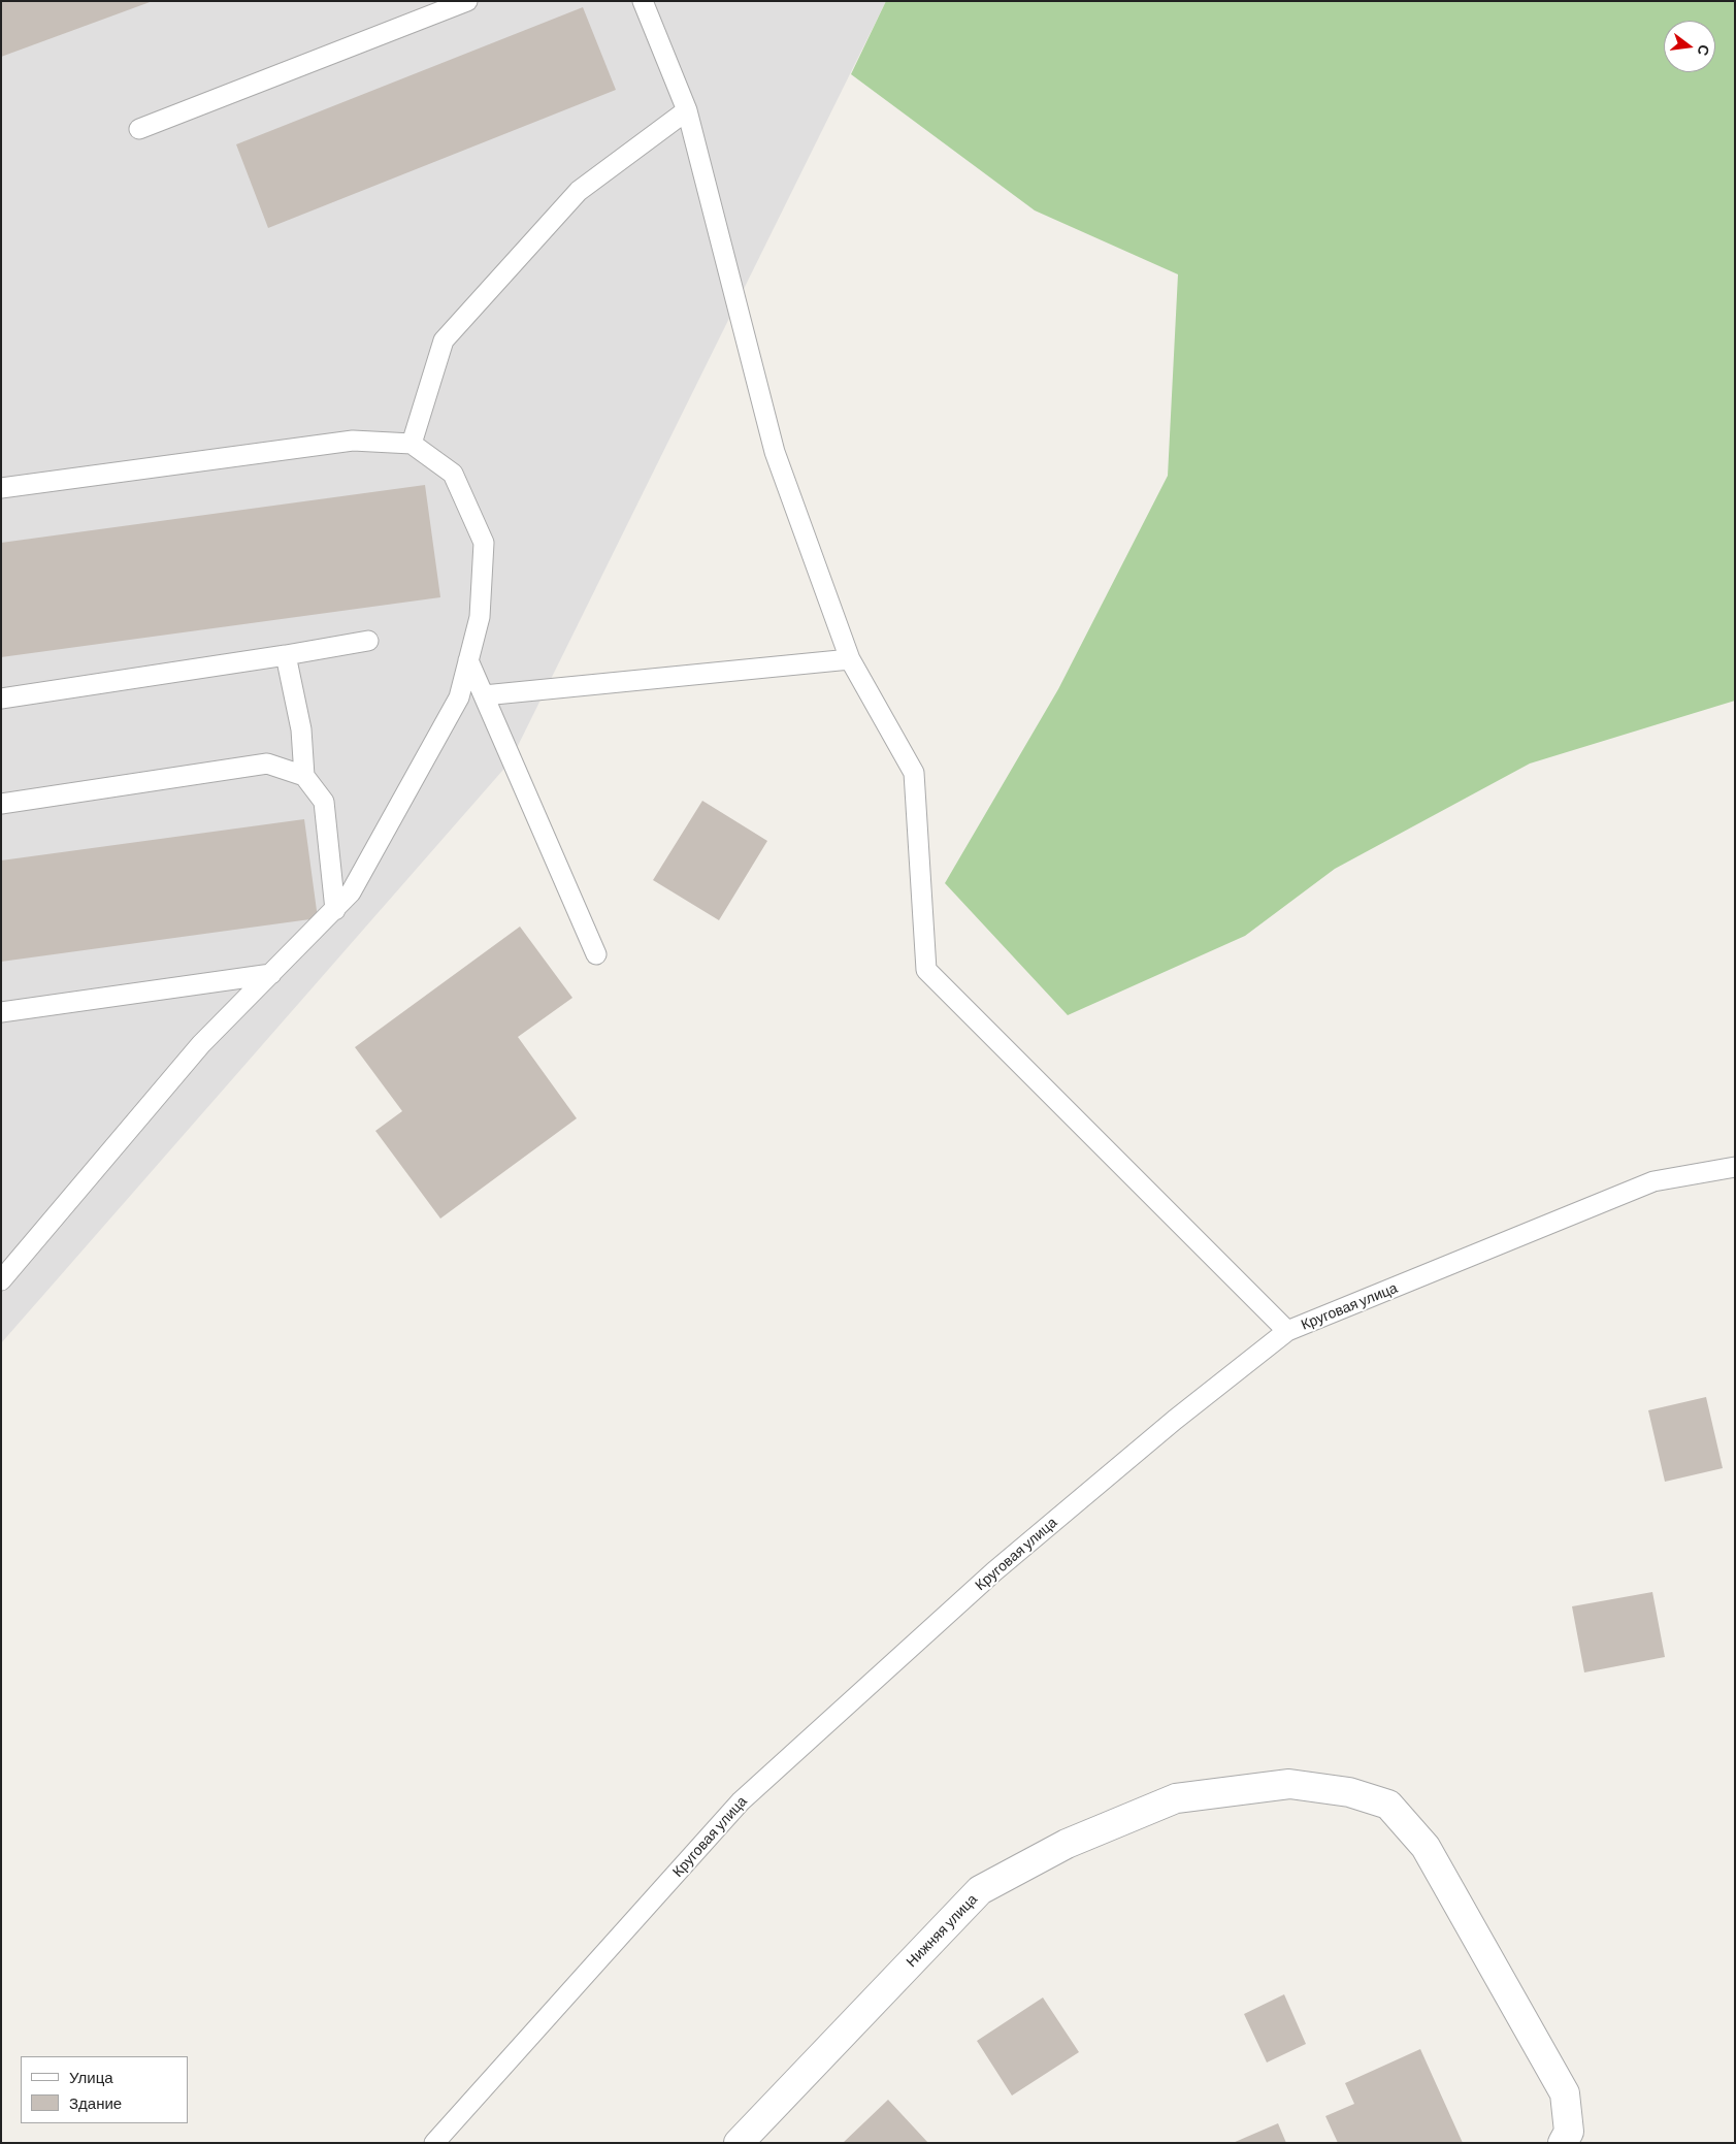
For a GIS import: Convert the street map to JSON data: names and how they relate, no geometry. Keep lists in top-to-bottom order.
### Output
{
  "streets": {
    "street": ["Нижняя улица"],
    "lane": ["Круговая улица"]
  },
  "legend": ["Улица", "Здание"],
  "north": "right"
}
